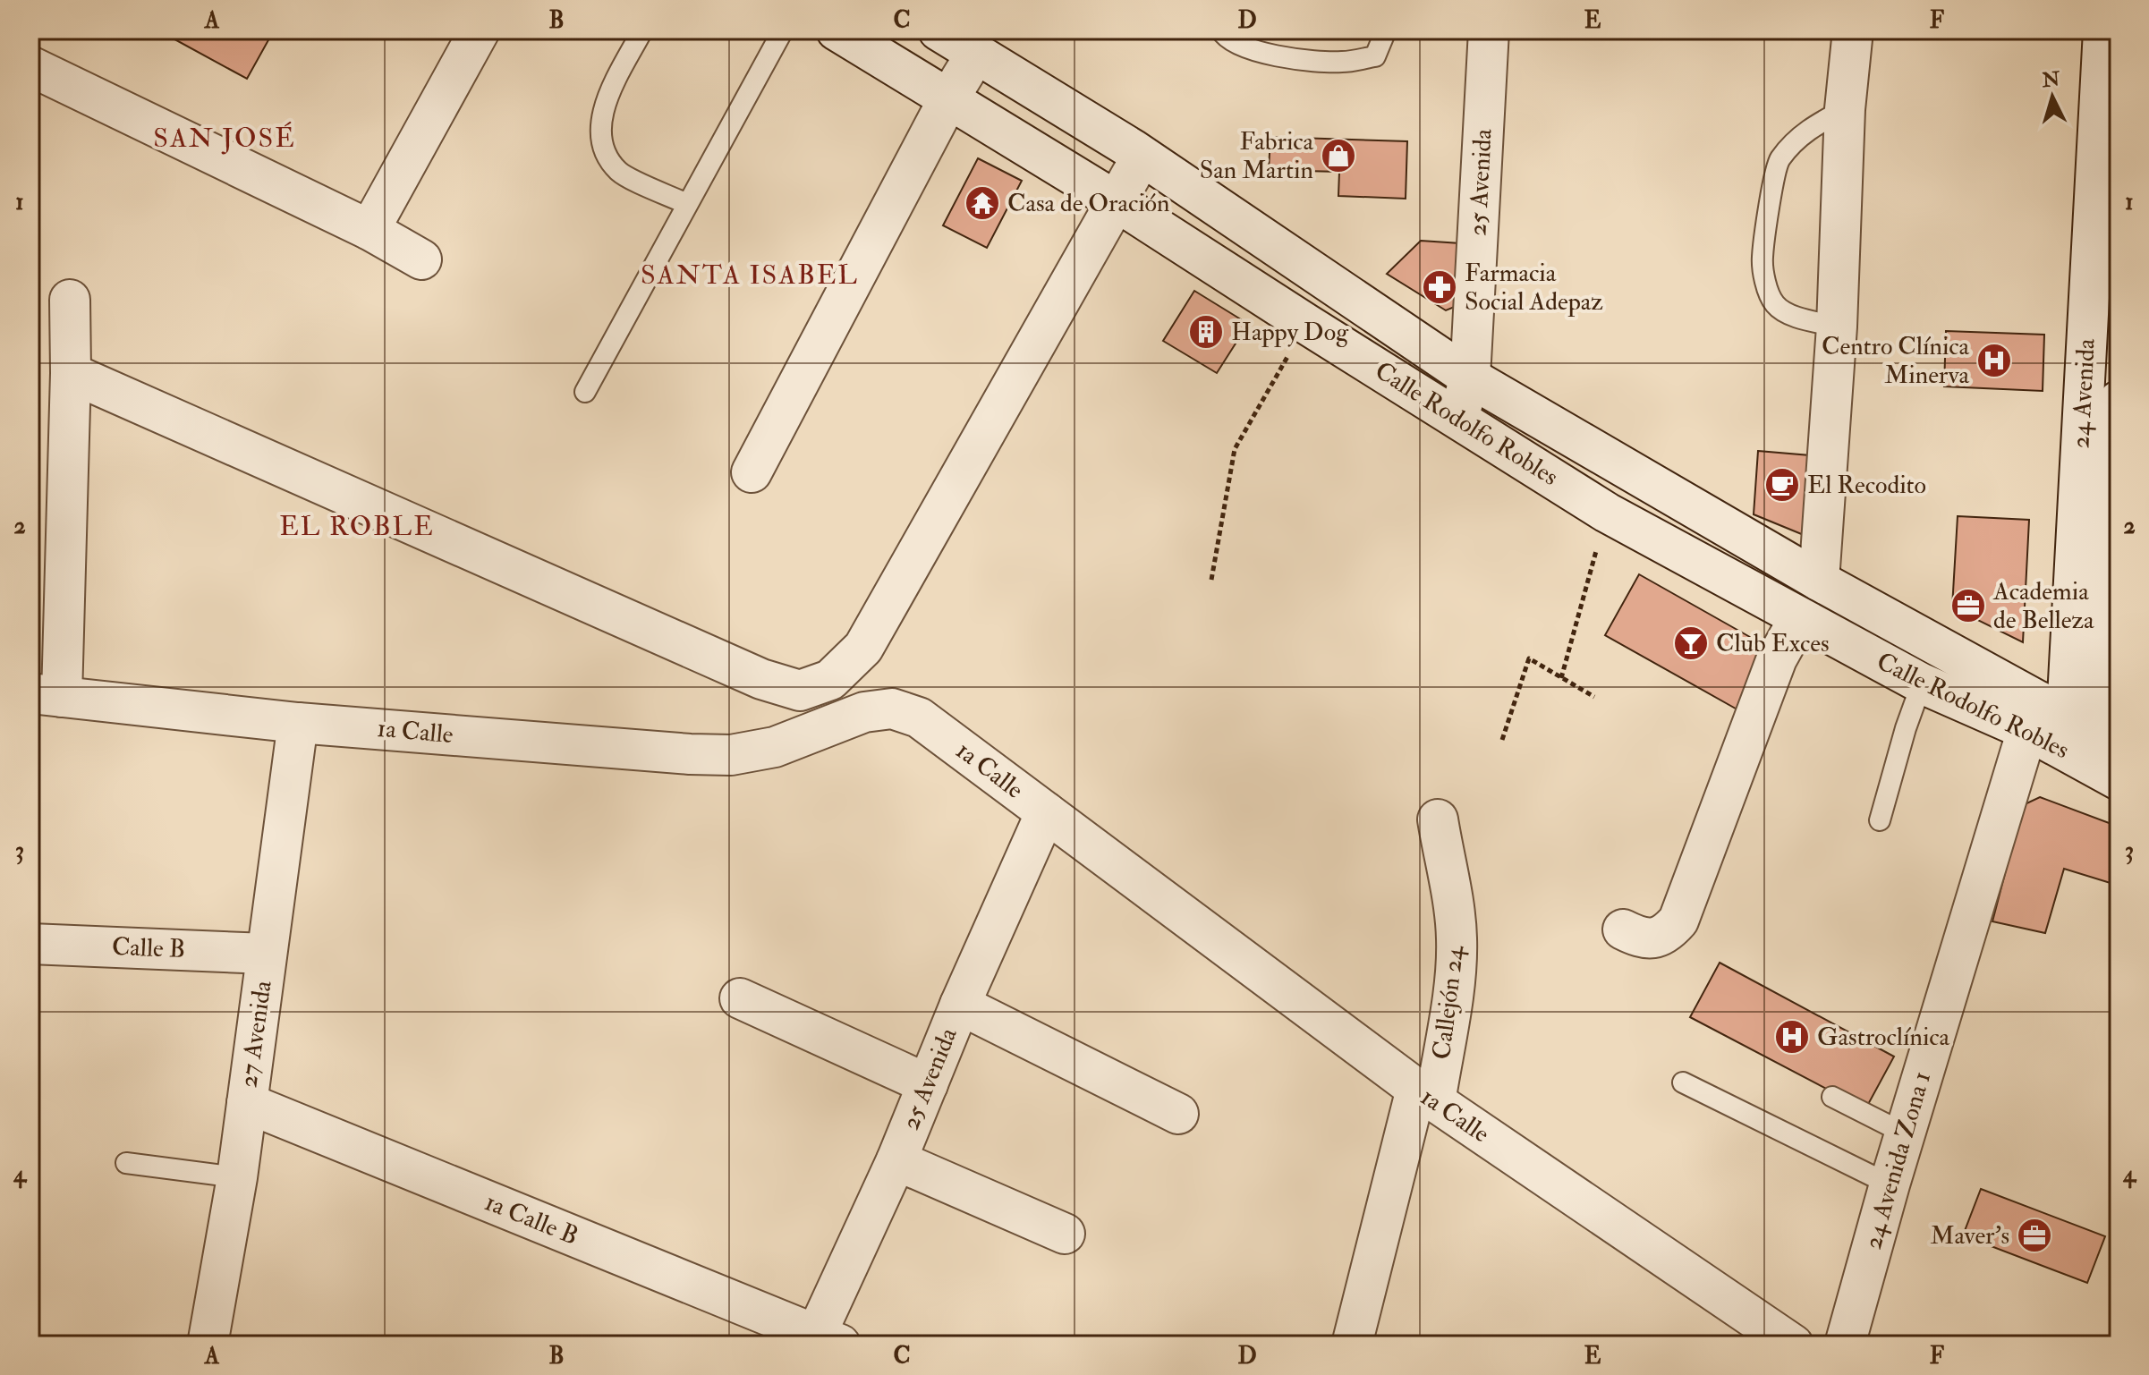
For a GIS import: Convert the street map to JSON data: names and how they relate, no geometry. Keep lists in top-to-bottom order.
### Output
{
  "streets": {
    "street": [
      "25 Avenida",
      "24 Avenida",
      "Calle Rodolfo Robles",
      "1a Calle",
      "Calle B",
      "Callejón 24",
      "27 Avenida",
      "24 Avenida Zona 1",
      "1a Calle B"
    ]
  },
  "crossings": [
    ["25 Avenida", "Calle Rodolfo Robles"],
    ["25 Avenida", "1a Calle"],
    ["25 Avenida", "1a Calle B"],
    ["24 Avenida", "Calle Rodolfo Robles"],
    ["Calle Rodolfo Robles", "24 Avenida Zona 1"],
    ["1a Calle", "Callejón 24"],
    ["1a Calle", "27 Avenida"],
    ["Calle B", "27 Avenida"],
    ["27 Avenida", "1a Calle B"]
  ],
  "districts": ["SAN JOSÉ", "SANTA ISABEL", "EL ROBLE"],
  "places": {
    "shop": ["Fabrica San Martin"],
    "temple": ["Casa de Oración"],
    "pharmacy": ["Farmacia Social Adepaz"],
    "building": ["Happy Dog"],
    "hospital": ["Centro Clínica Minerva", "Gastroclínica"],
    "cafe": ["El Recodito"],
    "office": ["Academia de Belleza", "Maver's"],
    "bar": ["Club Exces"]
  },
  "north": "top",
  "grid": {
    "columns": [
      "A",
      "B",
      "C",
      "D",
      "E",
      "F"
    ],
    "rows": [
      "1",
      "2",
      "3",
      "4"
    ]
  }
}
